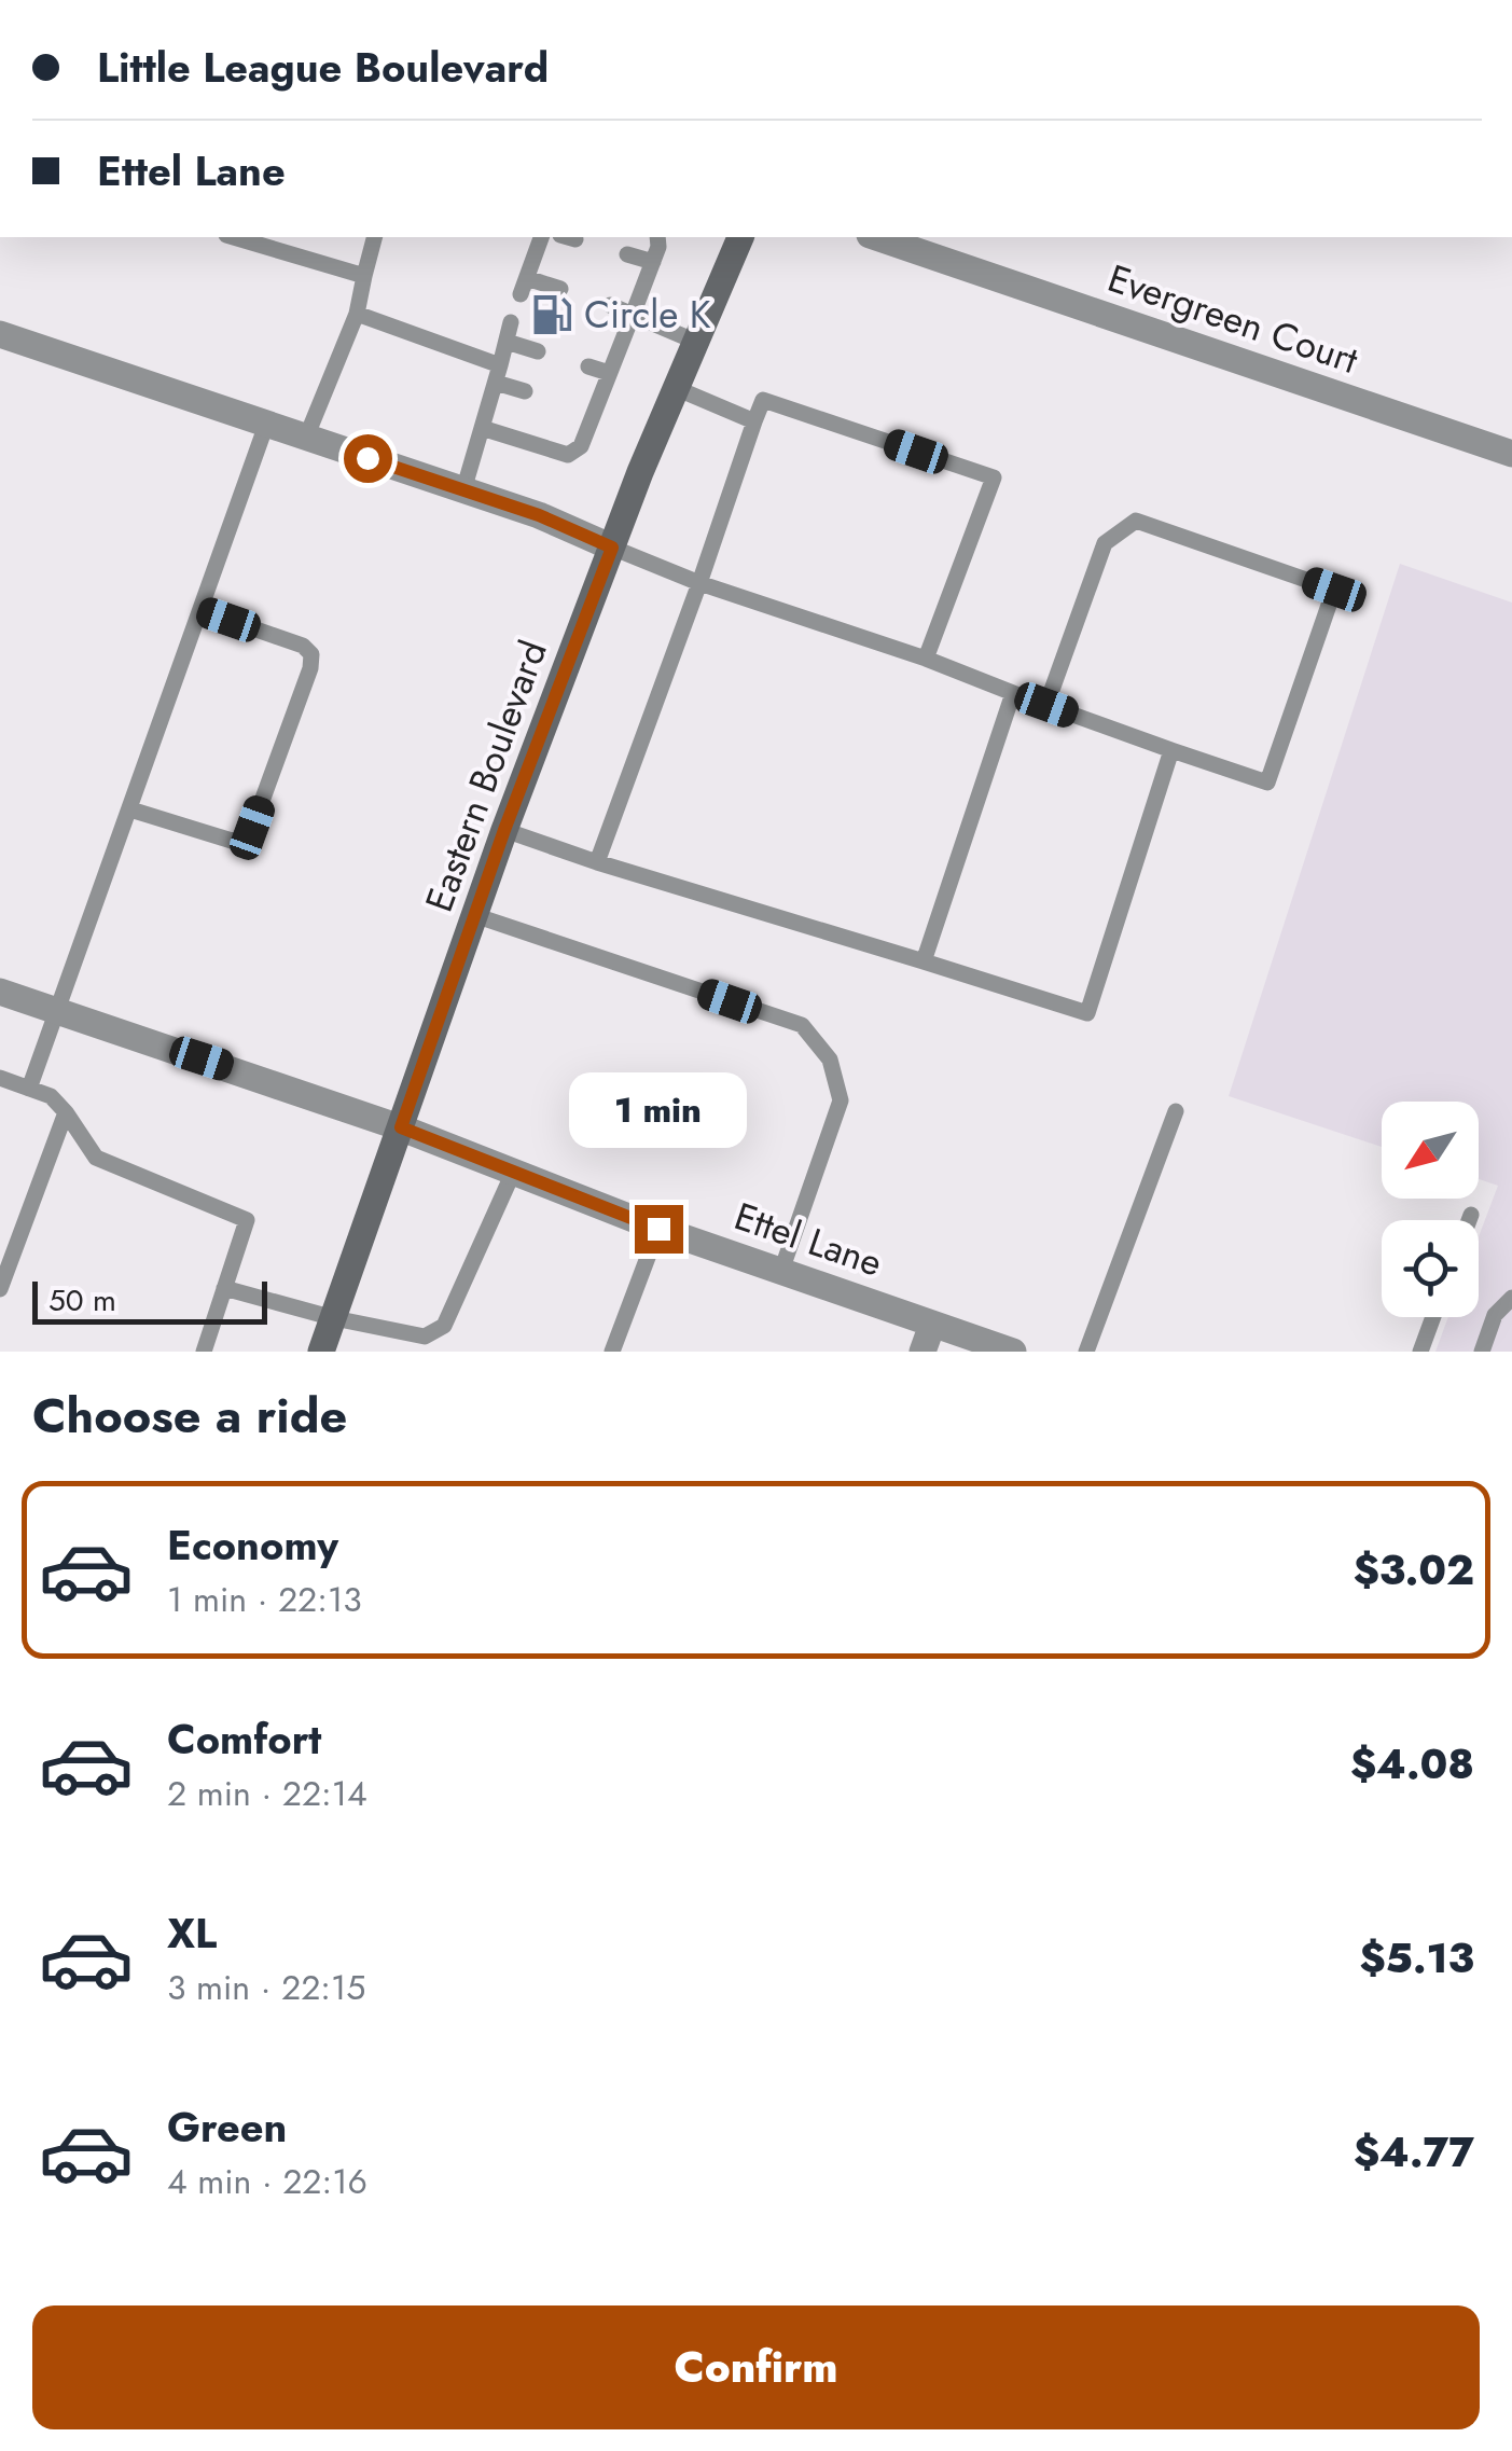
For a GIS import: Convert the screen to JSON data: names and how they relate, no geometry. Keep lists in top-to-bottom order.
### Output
{
  "streets": {
    "main road": ["Eastern Boulevard"],
    "street": ["Evergreen Court", "Ettel Lane"]
  },
  "crossings": [
    ["Eastern Boulevard", "Ettel Lane"]
  ],
  "places": {
    "fuel station": ["Circle K"]
  },
  "scale_bar": "50 m",
  "north": "bottom left",
  "page": {
    "banner": ["Little League Boulevard", "Ettel Lane"],
    "bubble": "1 min",
    "scale": "50 m",
    "heading": "Choose a ride",
    "list": [
      {
        "name": "Economy",
        "note": "1 min · 22:13",
        "value": "$3.02"
      },
      {
        "name": "Comfort",
        "note": "2 min · 22:14",
        "value": "$4.08"
      },
      {
        "name": "XL",
        "note": "3 min · 22:15",
        "value": "$5.13"
      },
      {
        "name": "Green",
        "note": "4 min · 22:16",
        "value": "$4.77"
      }
    ],
    "buttons": "Confirm"
  }
}
